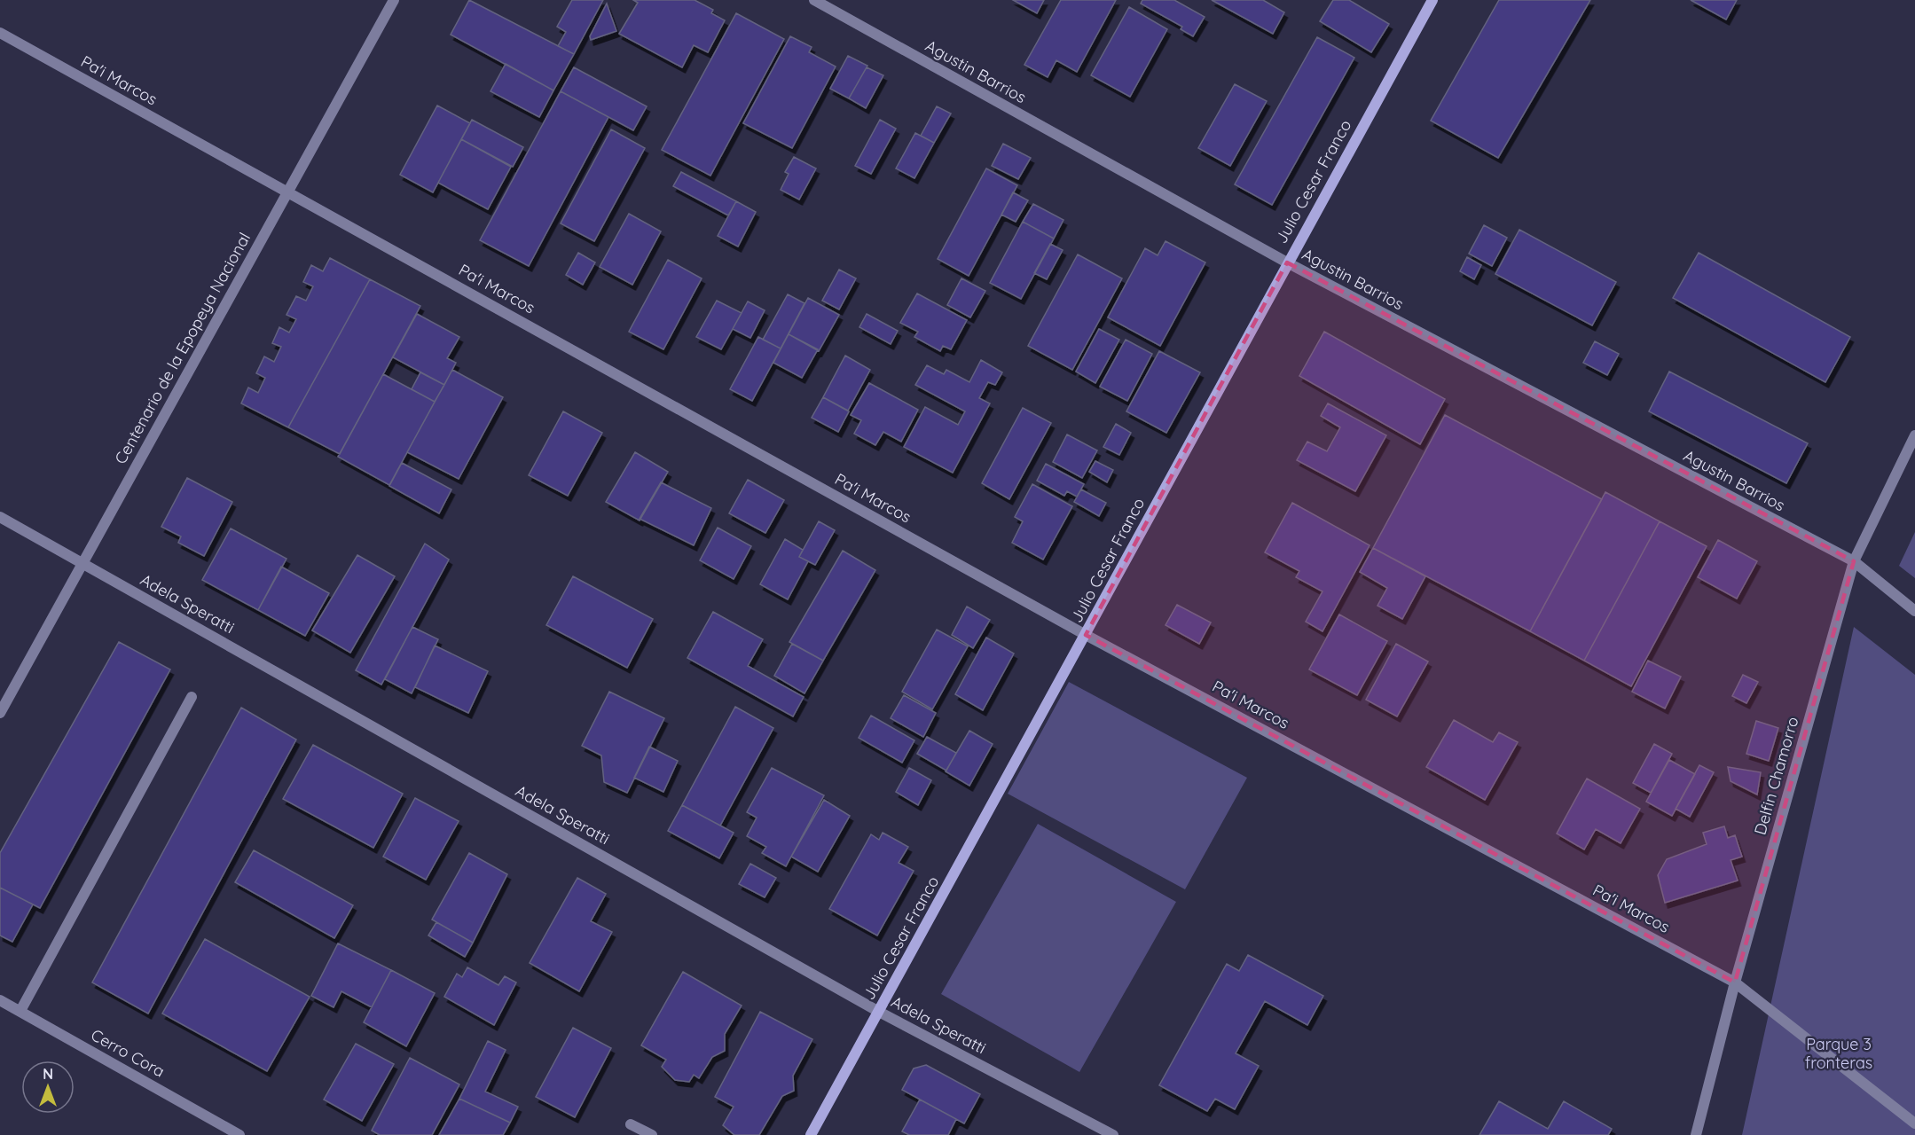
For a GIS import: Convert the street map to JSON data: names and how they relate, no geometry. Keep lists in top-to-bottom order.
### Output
{
  "streets": {
    "street": [
      "Agustin Barrios",
      "Pa'i Marcos",
      "Julio Cesar Franco",
      "Centenario de la Epopeya Nacional",
      "Adela Speratti",
      "Delfin Chamorro",
      "Cerro Cora"
    ]
  },
  "crossings": [
    ["Agustin Barrios", "Julio Cesar Franco"],
    ["Agustin Barrios", "Delfin Chamorro"],
    ["Pa'i Marcos", "Julio Cesar Franco"],
    ["Pa'i Marcos", "Centenario de la Epopeya Nacional"],
    ["Pa'i Marcos", "Delfin Chamorro"],
    ["Julio Cesar Franco", "Adela Speratti"],
    ["Centenario de la Epopeya Nacional", "Adela Speratti"]
  ],
  "parks": ["Parque 3 fronteras"],
  "north": "top"
}
